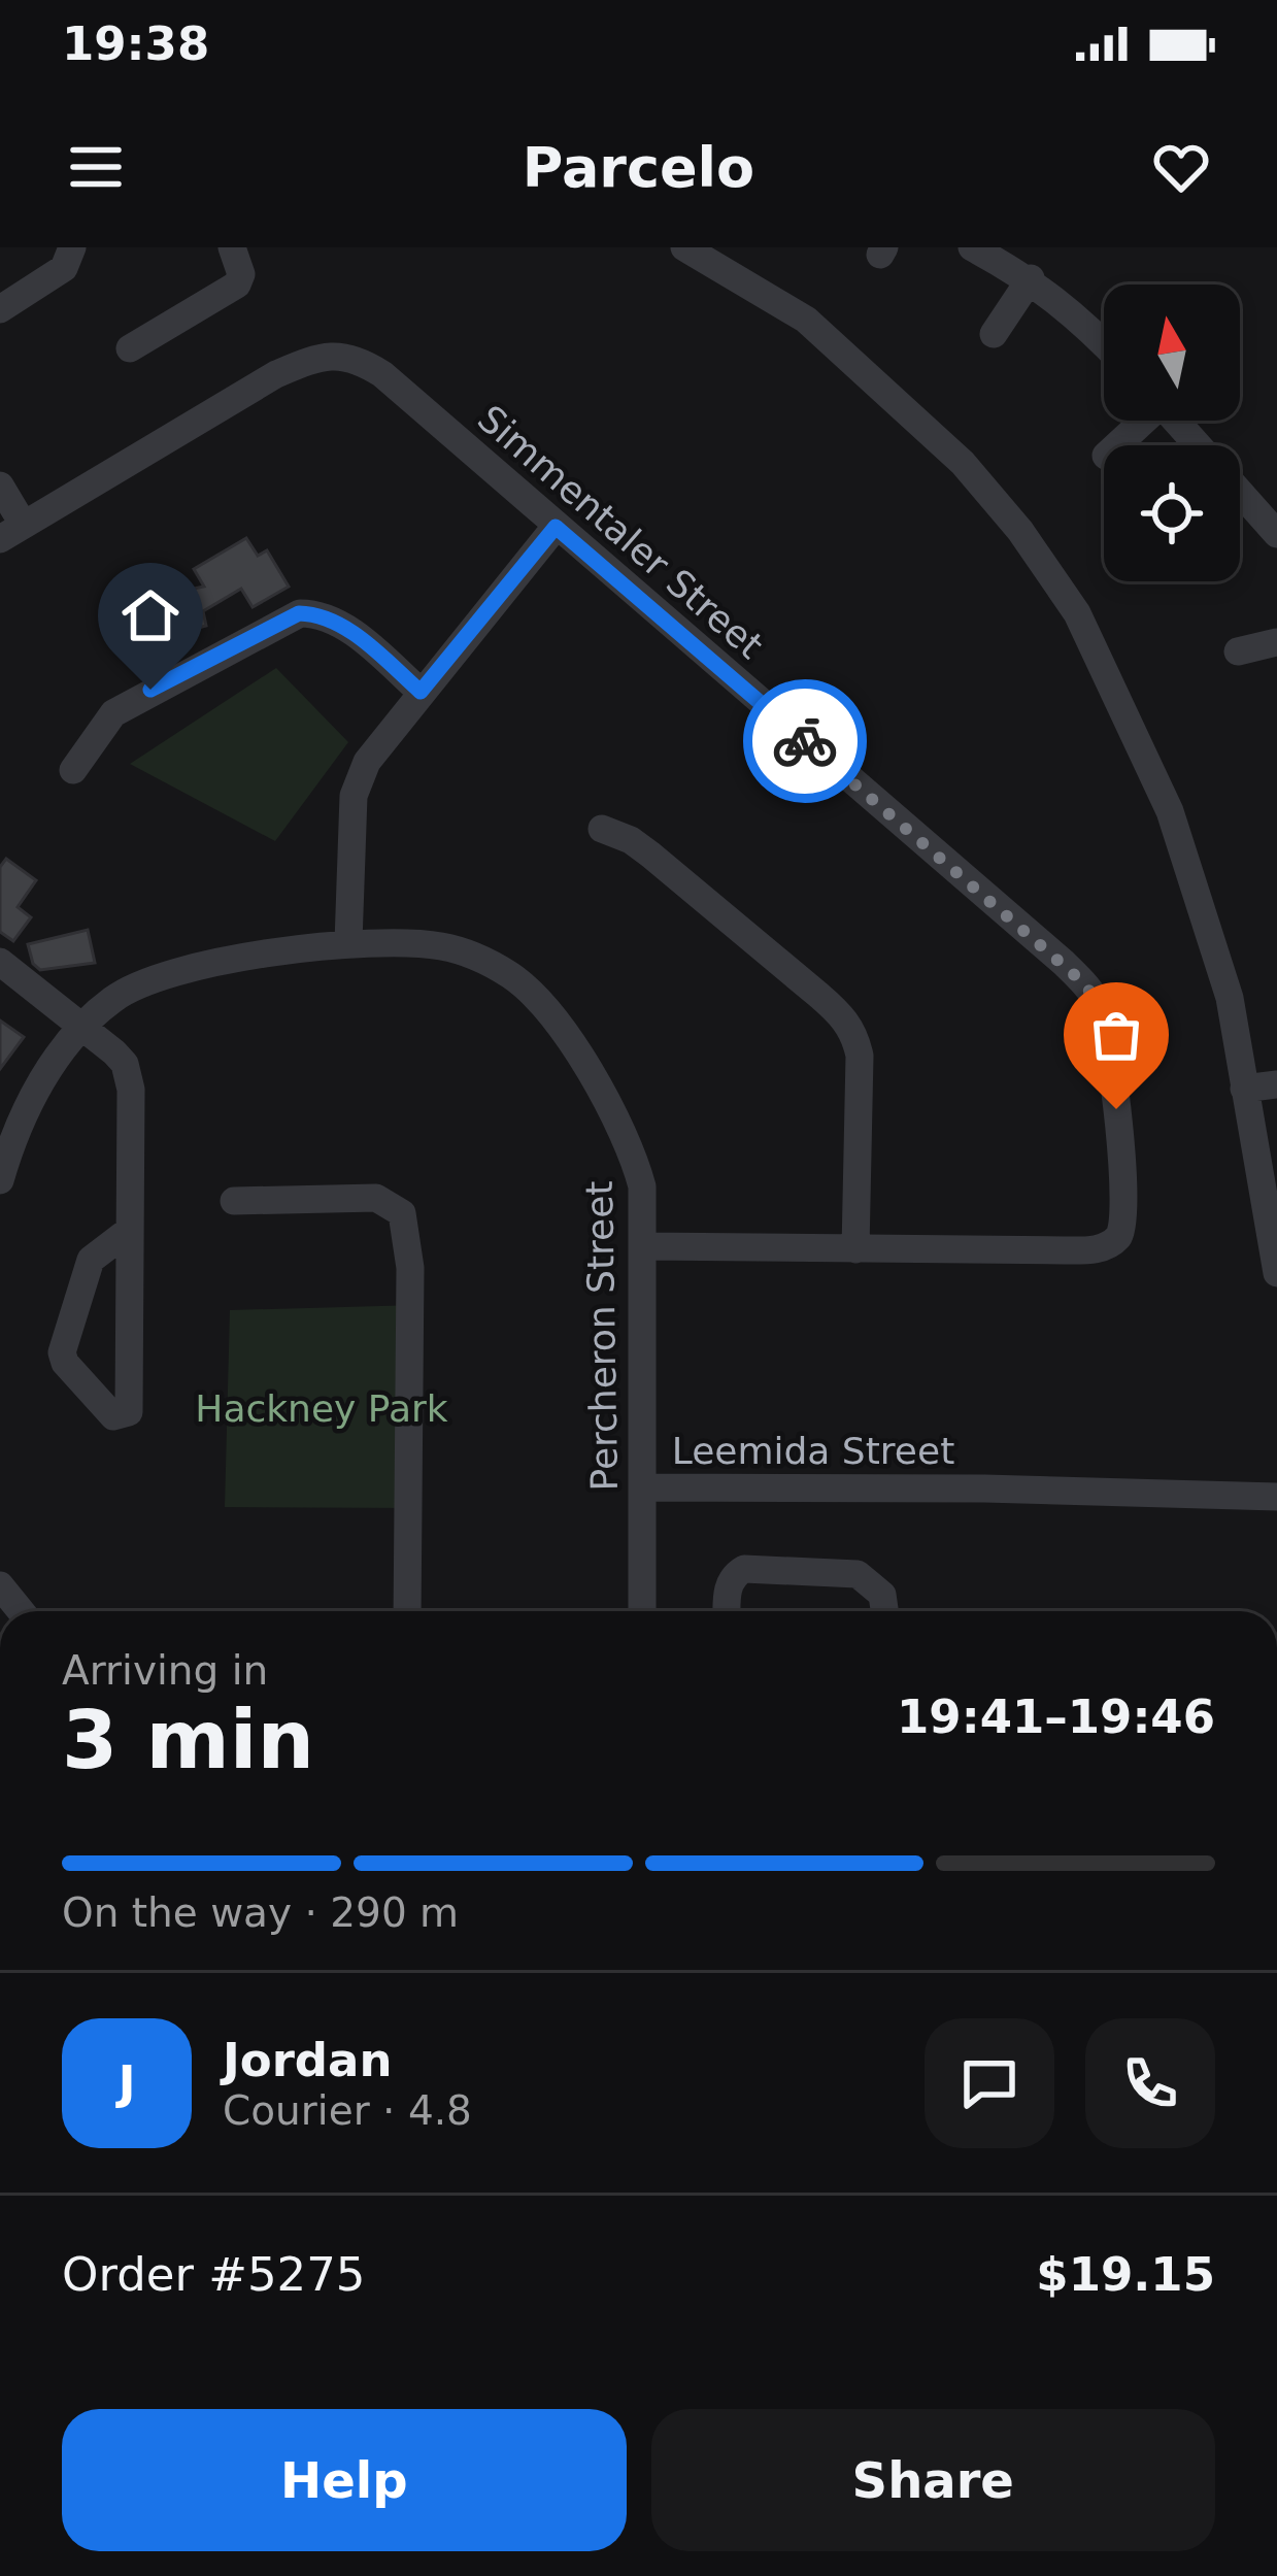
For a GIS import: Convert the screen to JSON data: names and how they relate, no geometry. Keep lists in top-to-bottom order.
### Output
{
  "streets": {
    "street": ["Simmentaler Street", "Percheron Street", "Leemida Street"]
  },
  "crossings": [
    ["Simmentaler Street", "Percheron Street"],
    ["Percheron Street", "Leemida Street"]
  ],
  "parks": ["Hackney Park"],
  "north": "top",
  "page": {
    "status": "19:38",
    "header": "Parcelo",
    "heading": ["3 min", "Arriving in", "19:41–19:46"],
    "panel": [
      "Jordan",
      "Courier · 4.8",
      "Order #5275",
      "$19.15"
    ],
    "bar": "On the way · 290 m",
    "round": "J",
    "buttons": ["Help", "Share"]
  }
}
